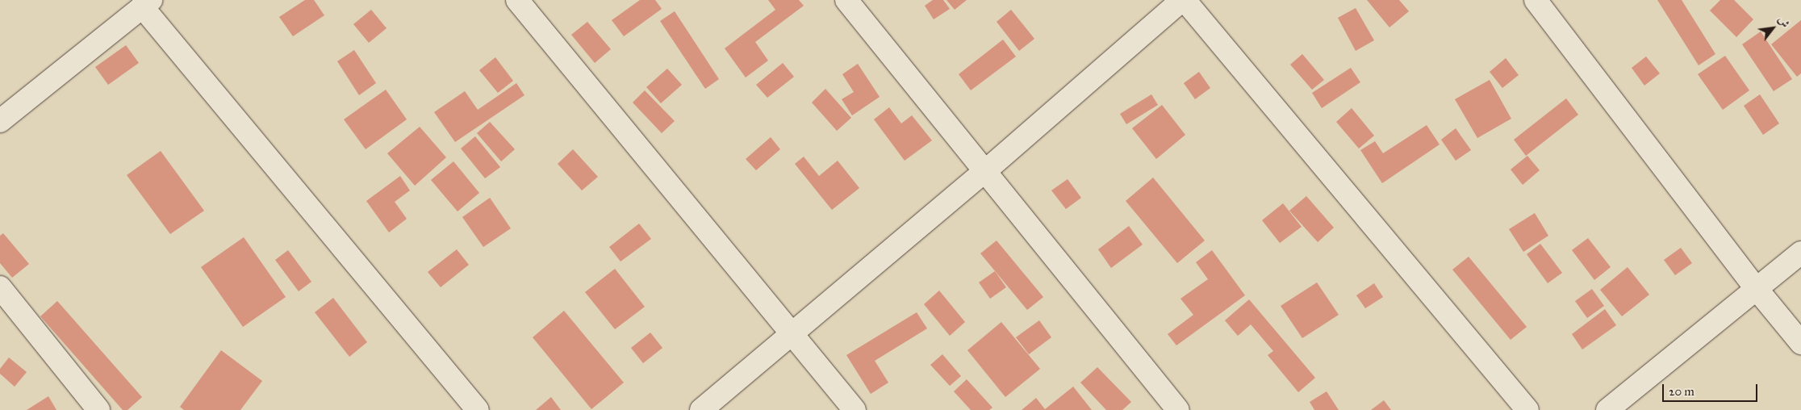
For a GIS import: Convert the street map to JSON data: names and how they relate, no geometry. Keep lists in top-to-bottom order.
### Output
{
  "scale_bar": "20 m",
  "north": "top right"
}
